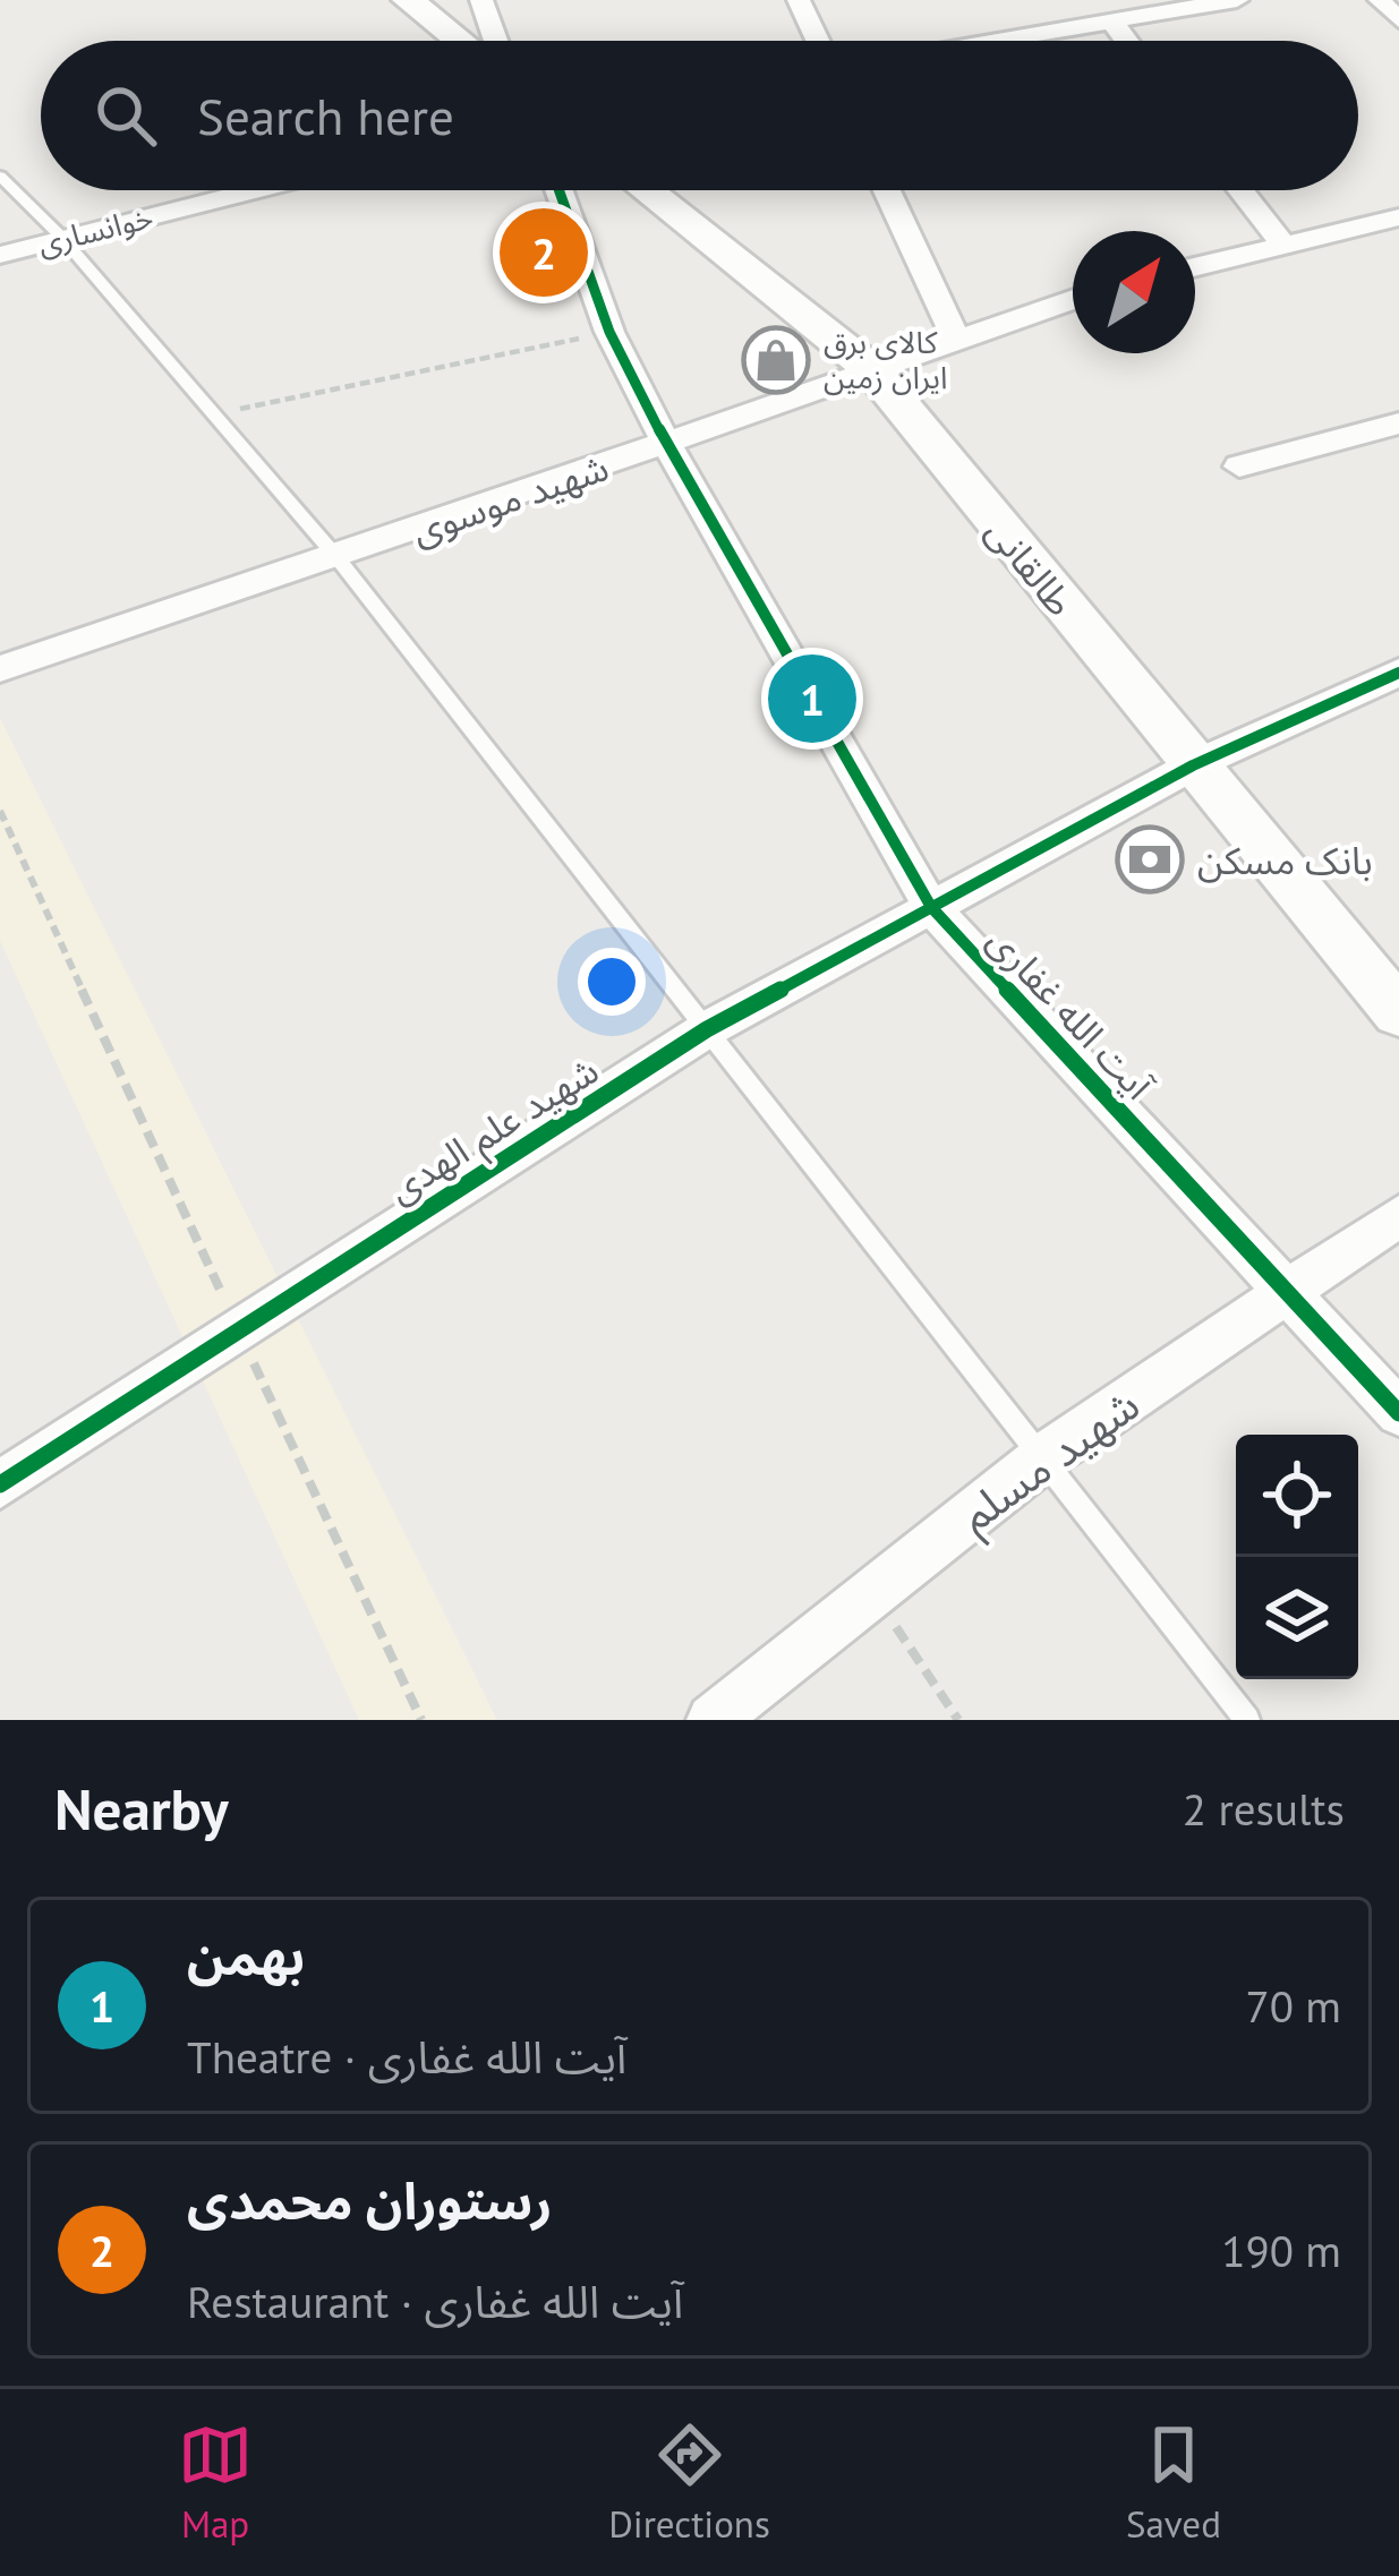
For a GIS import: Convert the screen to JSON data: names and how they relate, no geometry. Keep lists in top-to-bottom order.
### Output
{
  "streets": {
    "main road": ["طالقانی"],
    "street": [
      "خوانساری",
      "شهید موسوی",
      "آیت الله غفاری",
      "شهید علم الهدی",
      "شهید مسلم"
    ]
  },
  "crossings": [
    ["شهید موسوی", "طالقانی"],
    ["شهید موسوی", "آیت الله غفاری"],
    ["طالقانی", "شهید علم الهدی"],
    ["آیت الله غفاری", "شهید علم الهدی"],
    ["آیت الله غفاری", "شهید مسلم"]
  ],
  "places": {
    "shop": ["کالای برق ایران زمین"],
    "bank": ["بانک مسکن"]
  },
  "north": "top right",
  "page": {
    "search": "Search here",
    "pins": ["2", "1"],
    "heading": ["Nearby", "2 results"],
    "list": [
      {
        "mark": "1",
        "name": "بهمن",
        "note": "Theatre · آیت الله غفاری",
        "value": "70 m"
      },
      {
        "mark": "2",
        "name": "رستوران محمدی",
        "note": "Restaurant · آیت الله غفاری",
        "value": "190 m"
      }
    ],
    "nav": ["Map", "Directions", "Saved"]
  }
}
